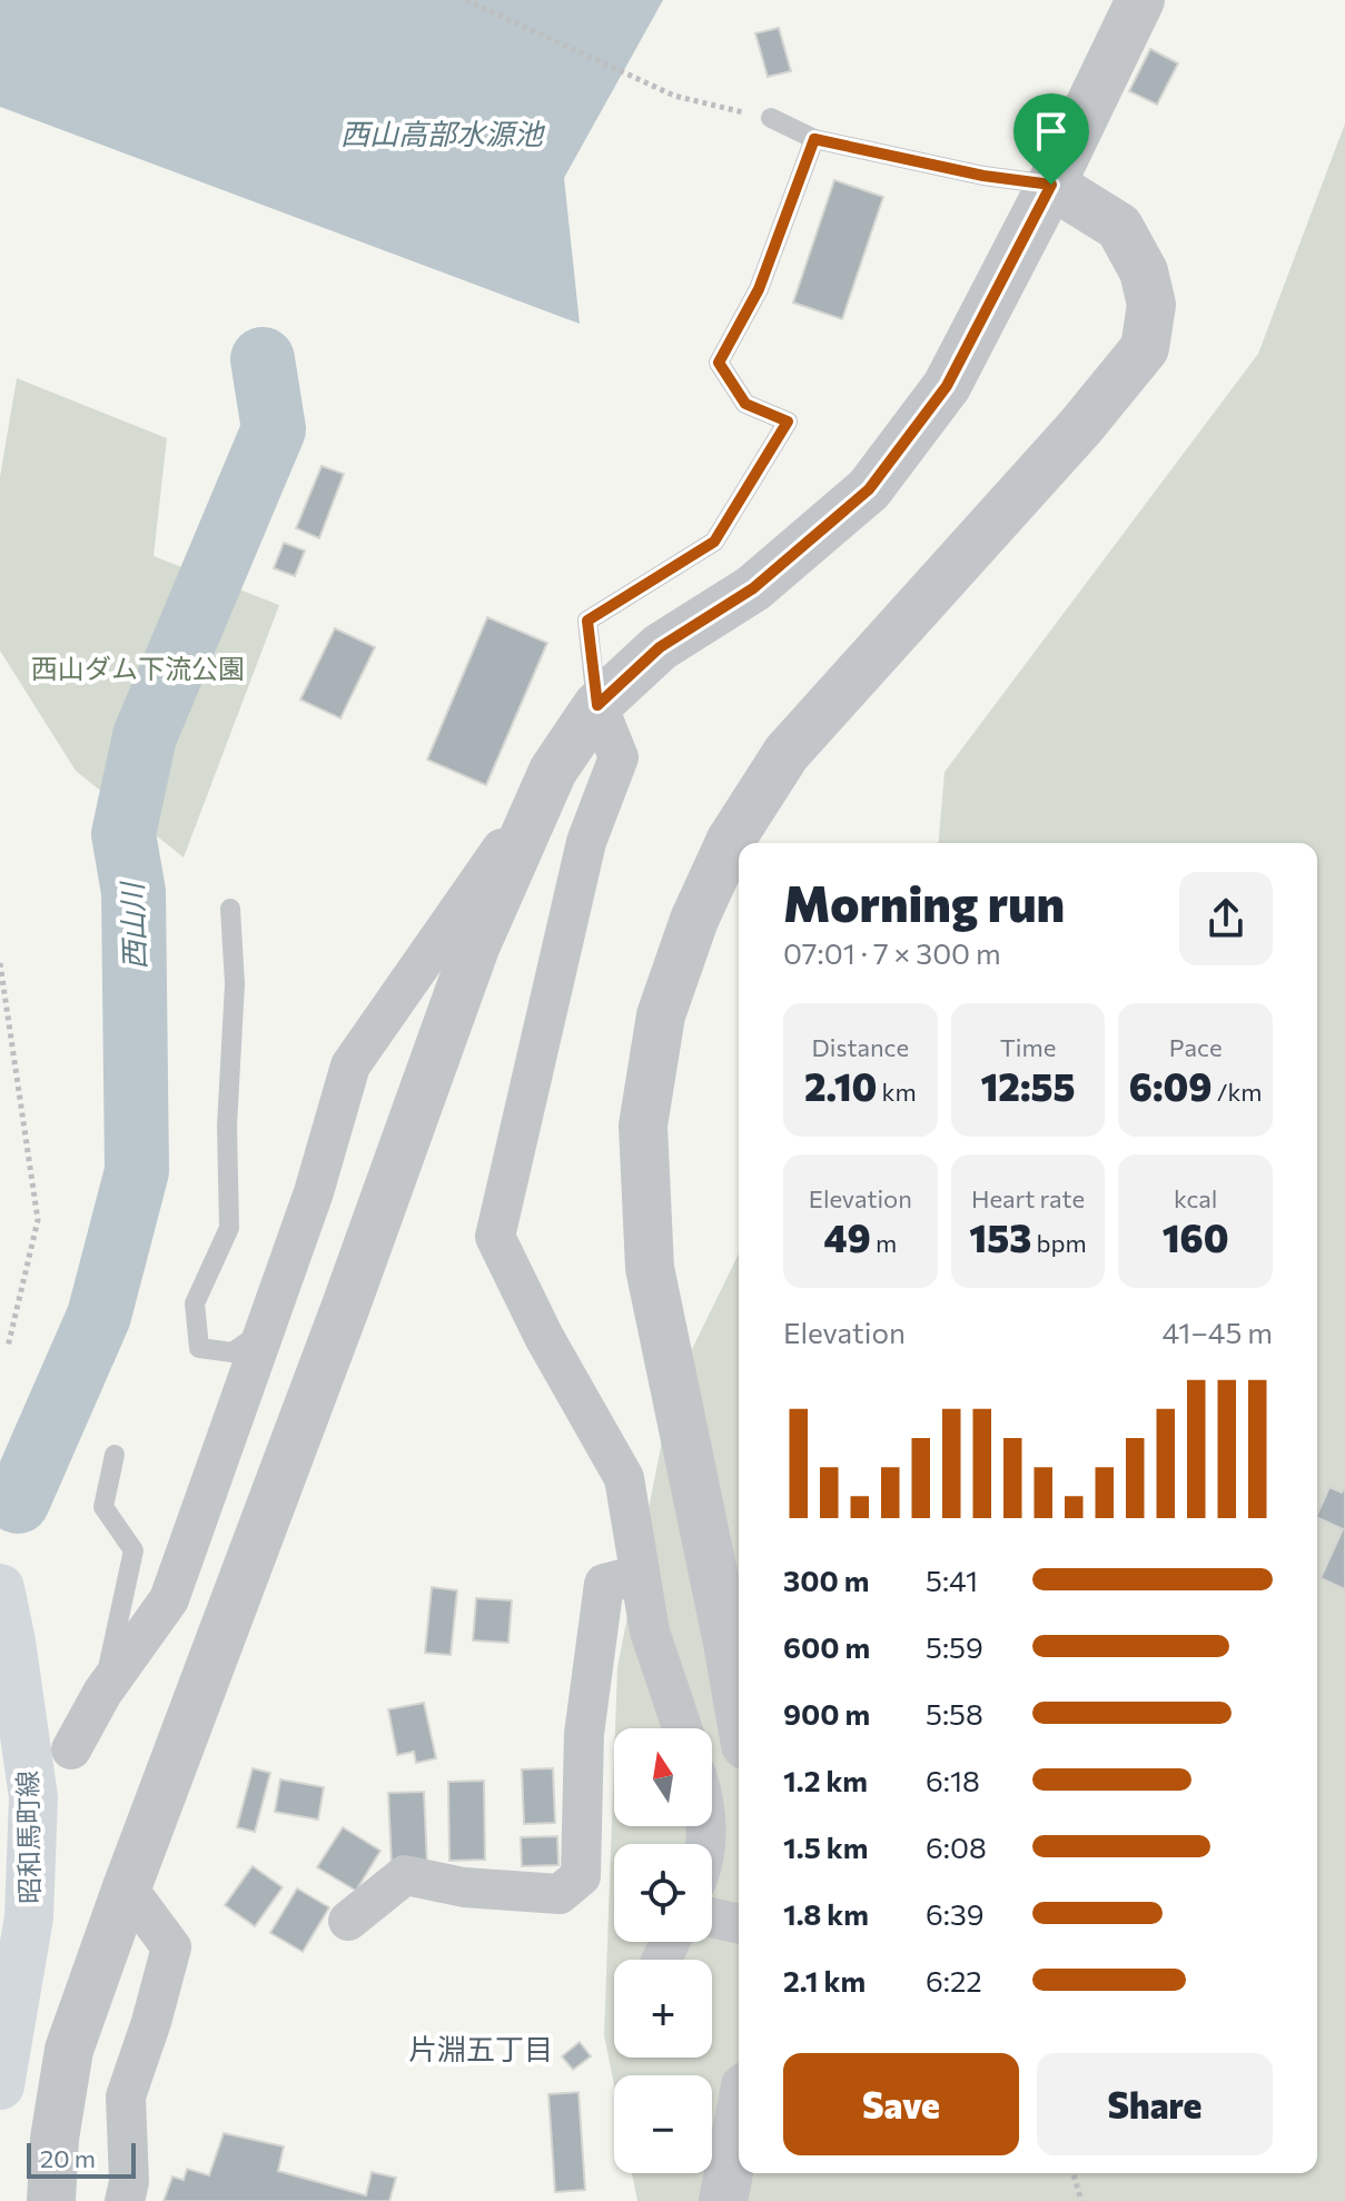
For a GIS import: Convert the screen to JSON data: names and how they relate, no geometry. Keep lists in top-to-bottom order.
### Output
{
  "streets": {
    "main road": ["昭和馬町線"]
  },
  "districts": ["片淵五丁目"],
  "water": ["西山高部水源池", "西山川"],
  "parks": ["西山ダム下流公園"],
  "scale_bar": "20 m",
  "north": "top",
  "page": {
    "heading": ["Morning run", "07:01 · 7 × 300 m"],
    "stats": [
      ["Distance", "2.10 km"],
      ["Time", "12:55"],
      ["Pace", "6:09 /km"],
      ["Elevation", "49 m"],
      ["Heart rate", "153 bpm"],
      ["kcal", "160"]
    ],
    "chart": ["Elevation", "41–45 m"],
    "list": [
      {
        "name": "300 m",
        "note": "5:41"
      },
      {
        "name": "600 m",
        "note": "5:59"
      },
      {
        "name": "900 m",
        "note": "5:58"
      },
      {
        "name": "1.2 km",
        "note": "6:18"
      },
      {
        "name": "1.5 km",
        "note": "6:08"
      },
      {
        "name": "1.8 km",
        "note": "6:39"
      },
      {
        "name": "2.1 km",
        "note": "6:22"
      }
    ],
    "map_buttons": ["+", "−"],
    "buttons": ["Save", "Share"],
    "scale": "20 m"
  }
}
